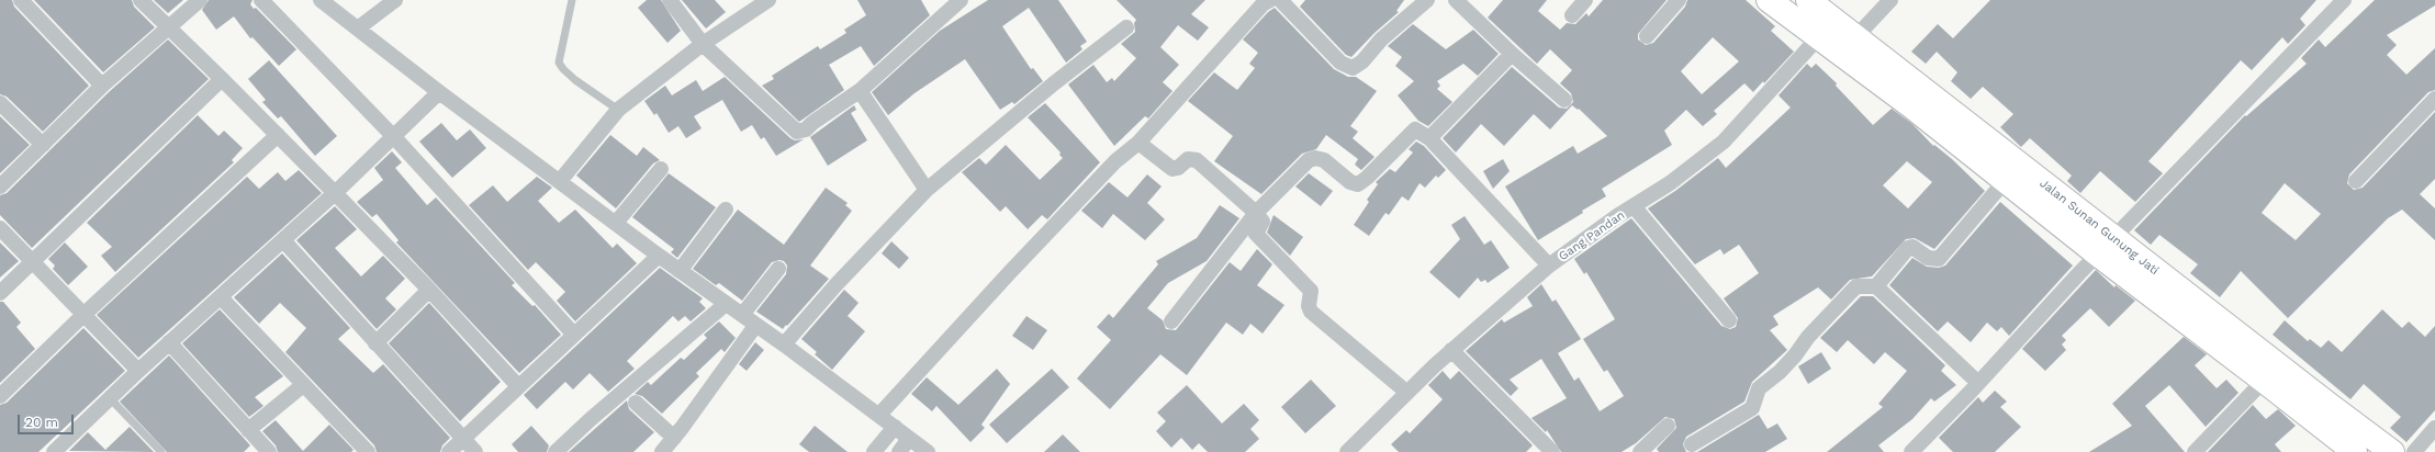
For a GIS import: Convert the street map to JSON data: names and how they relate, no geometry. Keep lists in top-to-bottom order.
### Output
{
  "streets": {
    "highway": ["Jalan Sunan Gunung Jati"],
    "street": ["Gang Pandan"]
  },
  "crossings": [
    ["Jalan Sunan Gunung Jati", "Gang Pandan"]
  ],
  "scale_bar": "20 m"
}
